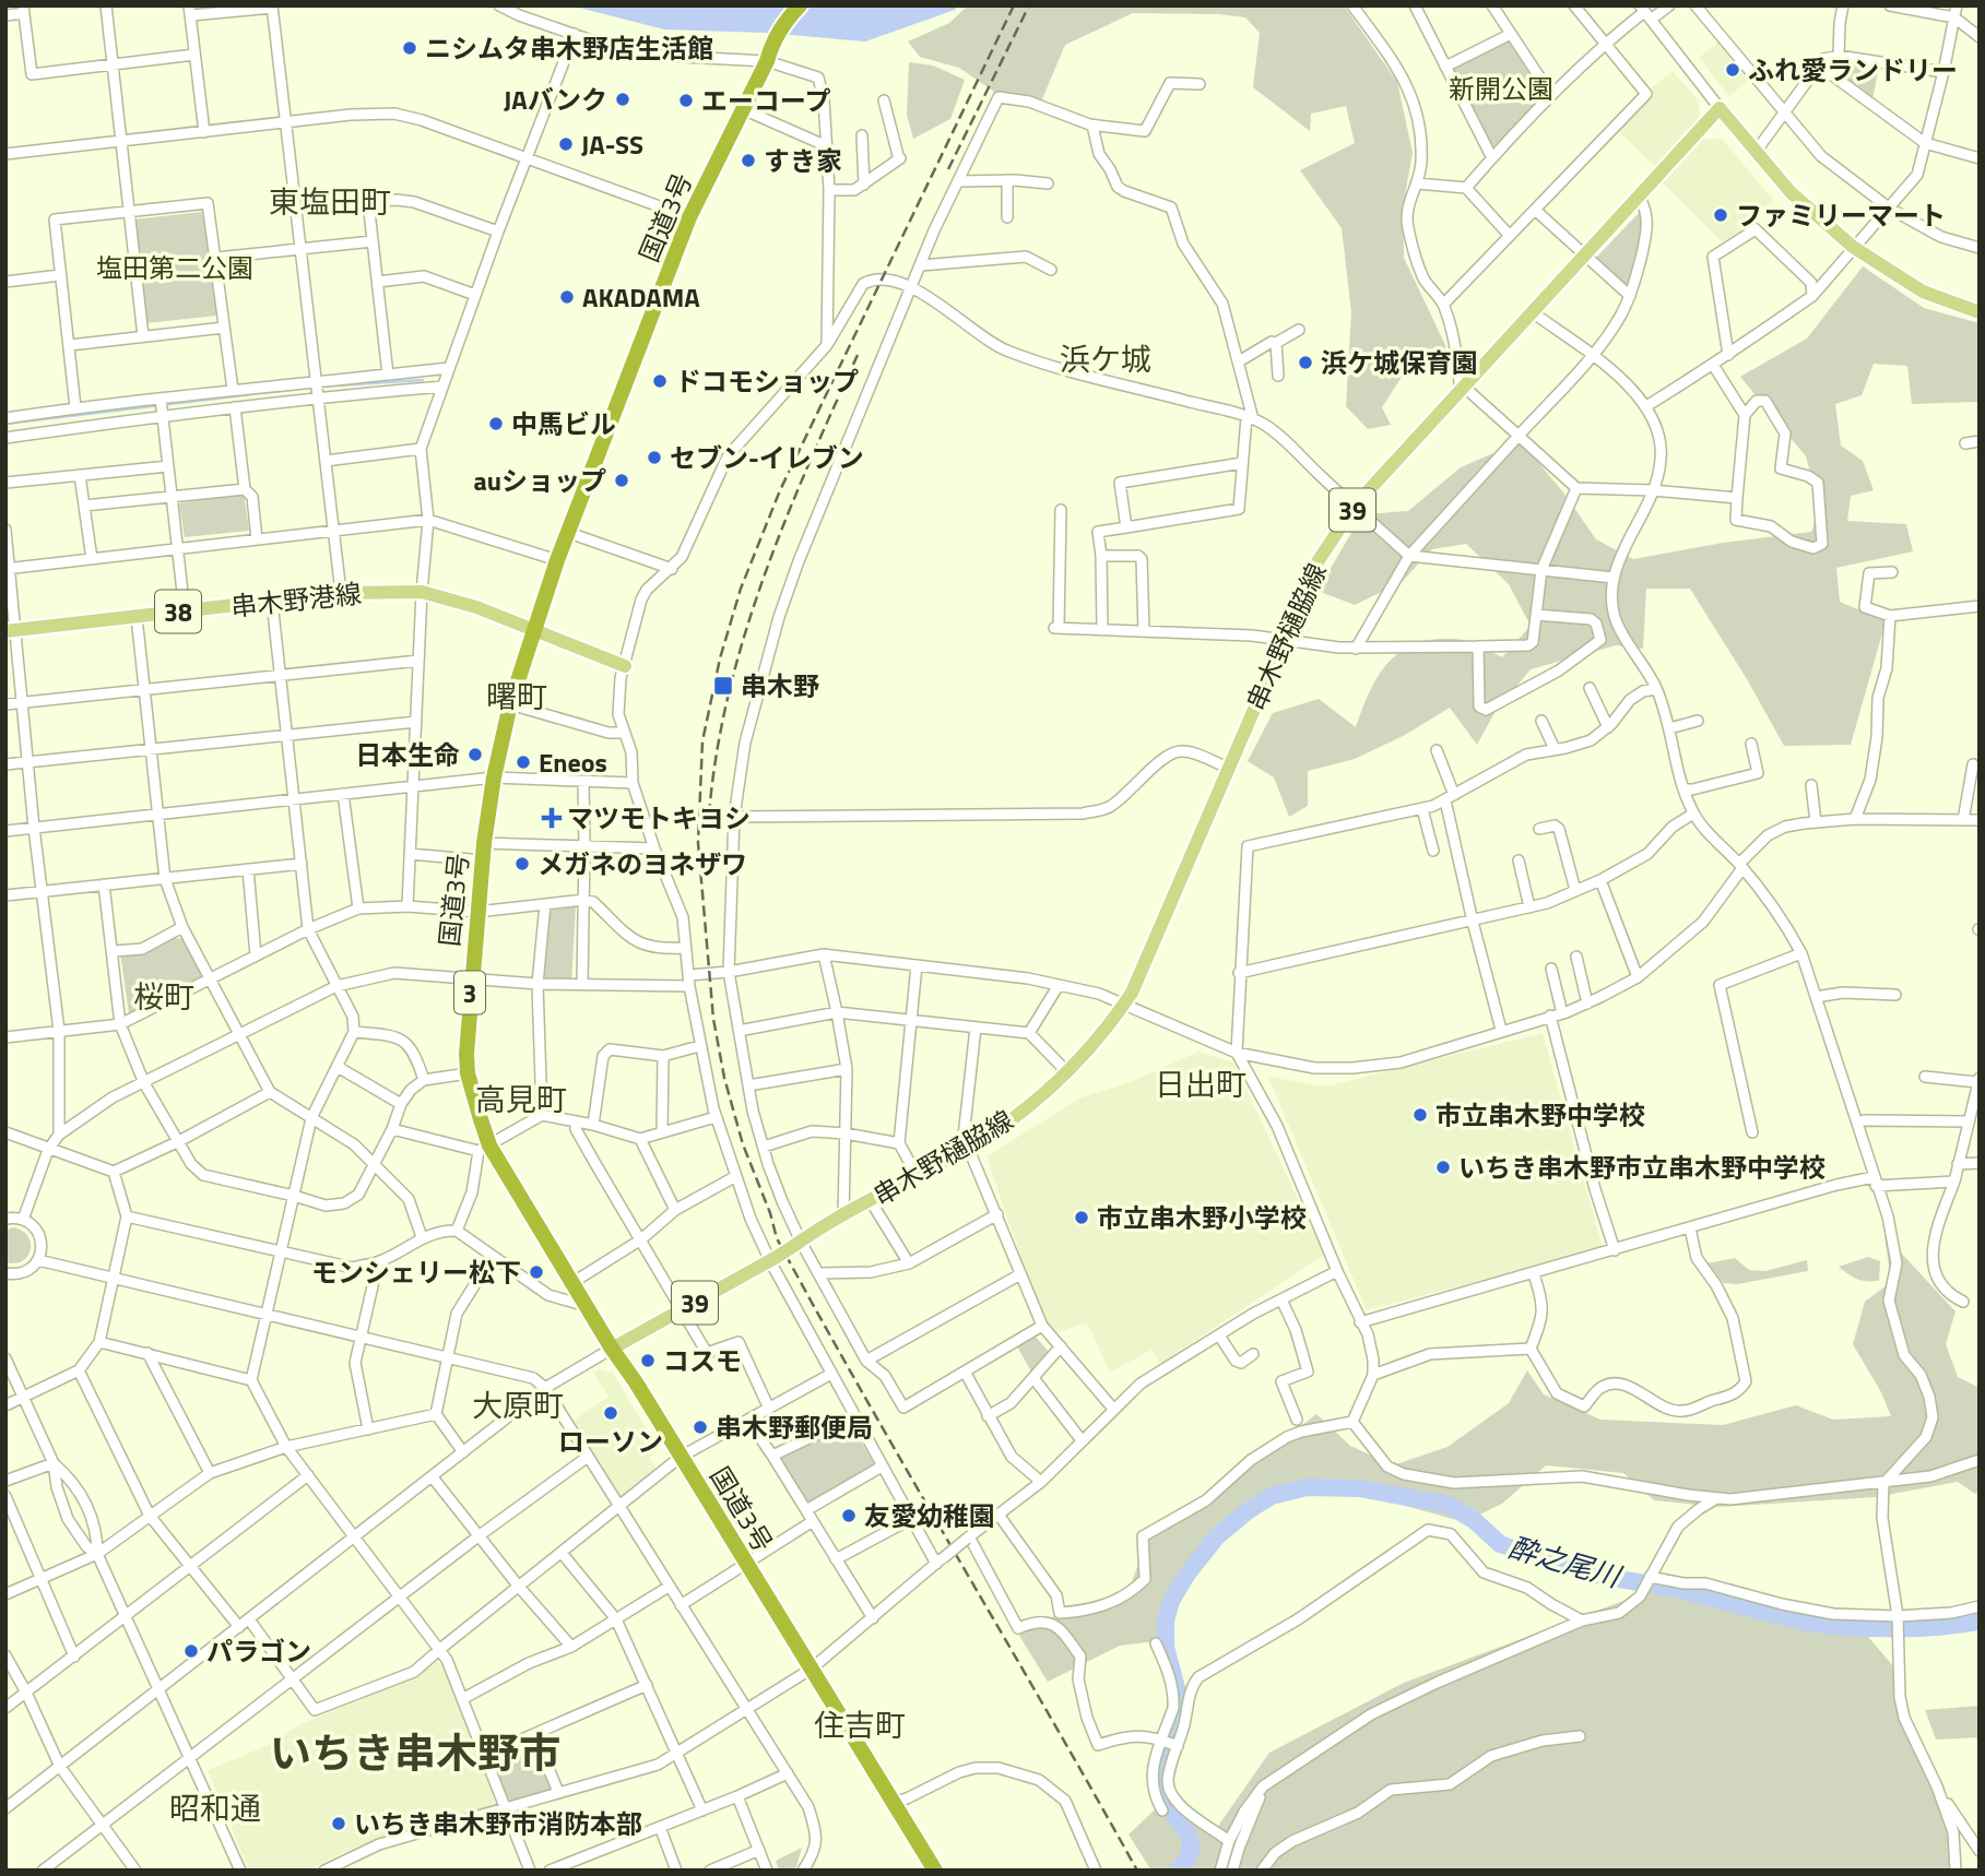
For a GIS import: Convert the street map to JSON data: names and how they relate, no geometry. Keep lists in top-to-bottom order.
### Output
{
  "streets": {
    "highway": ["国道3号", "3"],
    "main road": [
      "39",
      "串木野港線",
      "38",
      "串木野樋脇線"
    ]
  },
  "crossings": [
    ["国道3号", "串木野港線"],
    ["国道3号", "串木野樋脇線"]
  ],
  "districts": [
    "東塩田町",
    "浜ケ城",
    "曙町",
    "桜町",
    "日出町",
    "高見町",
    "大原町",
    "住吉町",
    "いちき串木野市",
    "昭和通"
  ],
  "water": ["酔之尾川"],
  "parks": ["新開公園", "塩田第二公園"],
  "places": {
    "other": [
      "ニシムタ串木野店生活館",
      "ふれ愛ランドリー",
      "JAバンク",
      "エーコープ",
      "JA-SS",
      "すき家",
      "ファミリーマート",
      "AKADAMA",
      "浜ケ城保育園",
      "ドコモショップ",
      "中馬ビル",
      "セブン-イレブン",
      "auショップ",
      "日本生命",
      "Eneos",
      "メガネのヨネザワ",
      "市立串木野中学校",
      "いちき串木野市立串木野中学校",
      "市立串木野小学校",
      "モンシェリー松下",
      "コスモ",
      "ローソン",
      "串木野郵便局",
      "友愛幼稚園",
      "パラゴン",
      "いちき串木野市消防本部"
    ],
    "transit": ["串木野"],
    "health": ["マツモトキヨシ"]
  }
}
